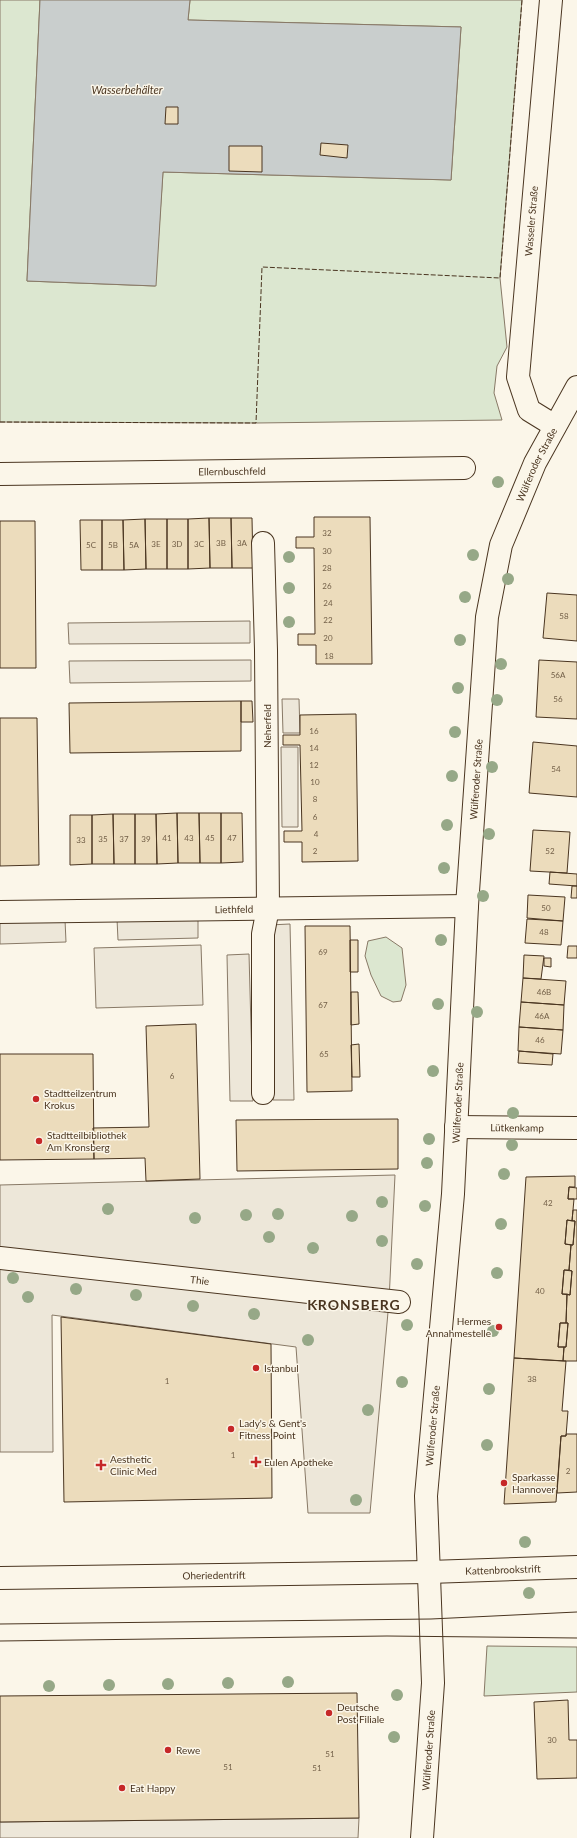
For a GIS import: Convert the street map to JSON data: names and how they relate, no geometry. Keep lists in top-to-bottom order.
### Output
{
  "streets": {
    "street": [
      "Wasseler Straße",
      "Wülferoder Straße",
      "Ellernbuschfeld",
      "Neherfeld",
      "Liethfeld",
      "Lütkenkamp",
      "Thie",
      "Kattenbrookstrift",
      "Oheriedentrift"
    ]
  },
  "crossings": [
    ["Wasseler Straße", "Wülferoder Straße"],
    ["Wülferoder Straße", "Liethfeld"],
    ["Wülferoder Straße", "Lütkenkamp"],
    ["Wülferoder Straße", "Kattenbrookstrift"],
    ["Wülferoder Straße", "Oheriedentrift"],
    ["Neherfeld", "Liethfeld"],
    ["Kattenbrookstrift", "Oheriedentrift"]
  ],
  "districts": ["KRONSBERG"],
  "water": ["Wasserbehälter"],
  "places": {
    "other": [
      "Stadtteilzentrum Krokus",
      "Stadtteilbibliothek Am Kronsberg",
      "Hermes Annahmestelle",
      "Istanbul",
      "Lady's & Gent's Fitness Point",
      "Sparkasse Hannover",
      "Deutsche Post Filiale",
      "Rewe",
      "Eat Happy"
    ],
    "health": ["Eulen Apotheke", "Aesthetic Clinic Med"]
  },
  "house_numbers": [
    "32",
    "3B",
    "3A",
    "3E",
    "3D",
    "3C",
    "5C",
    "5B",
    "5A",
    "30",
    "28",
    "26",
    "24",
    "58",
    "22",
    "20",
    "18",
    "56A",
    "56",
    "16",
    "14",
    "12",
    "54",
    "10",
    "8",
    "6",
    "4",
    "41",
    "43",
    "45",
    "47",
    "35",
    "37",
    "39",
    "33",
    "2",
    "52",
    "50",
    "48",
    "69",
    "46B",
    "67",
    "46A",
    "46",
    "65",
    "6",
    "42",
    "40",
    "38",
    "1",
    "1",
    "2",
    "30",
    "51",
    "51",
    "51"
  ]
}
